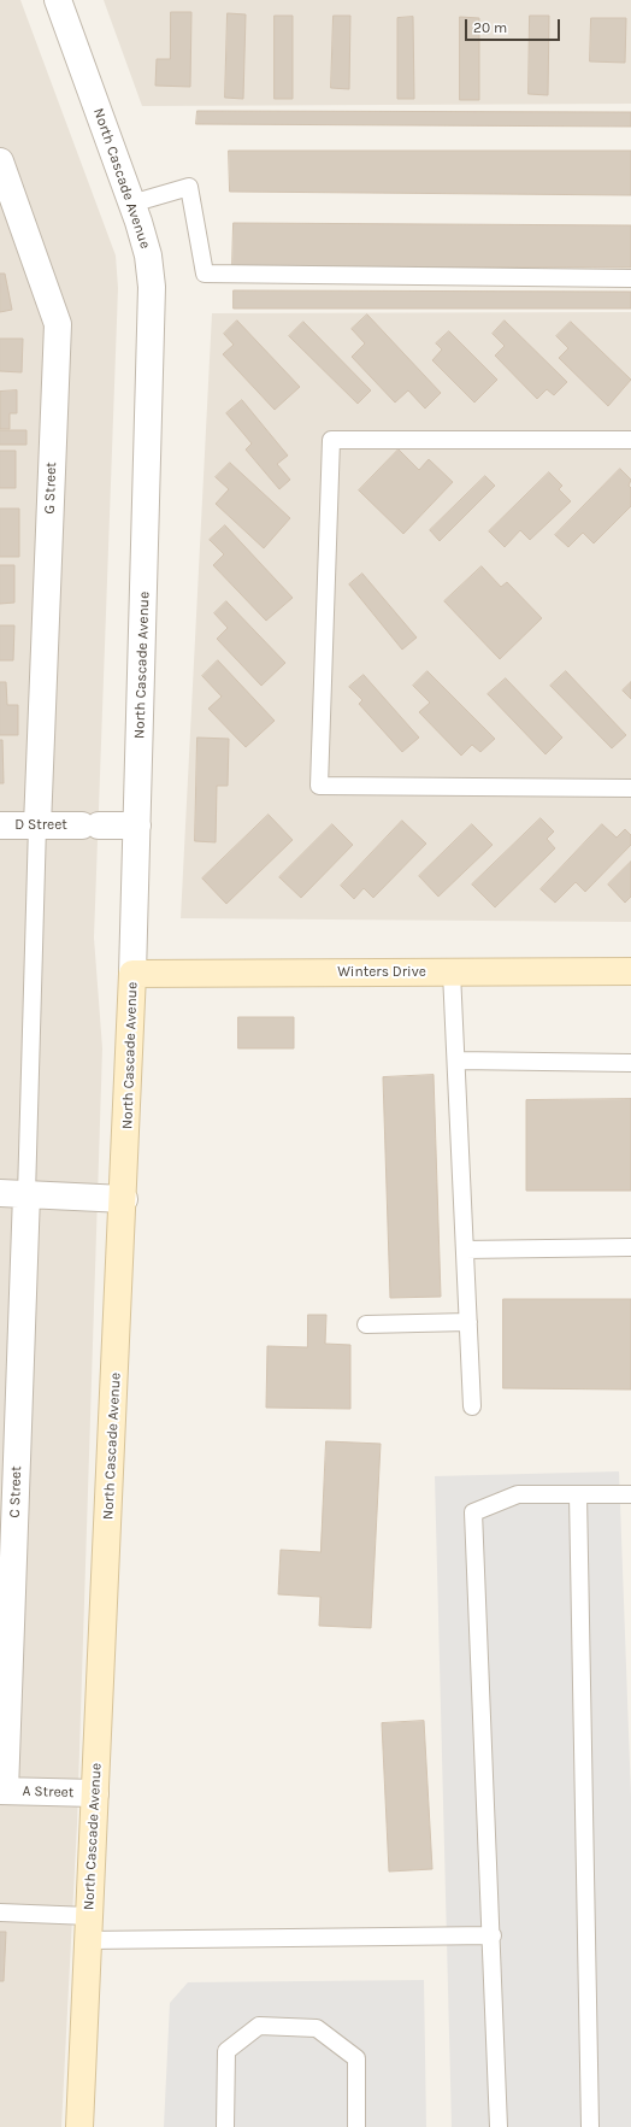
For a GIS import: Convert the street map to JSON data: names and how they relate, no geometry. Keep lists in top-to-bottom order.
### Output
{
  "streets": {
    "street": [
      "North Cascade Avenue",
      "G Street",
      "D Street",
      "Winters Drive",
      "C Street",
      "A Street"
    ]
  },
  "crossings": [
    ["North Cascade Avenue", "D Street"],
    ["North Cascade Avenue", "Winters Drive"],
    ["North Cascade Avenue", "A Street"],
    ["G Street", "D Street"],
    ["C Street", "A Street"]
  ],
  "scale_bar": "20 m"
}
